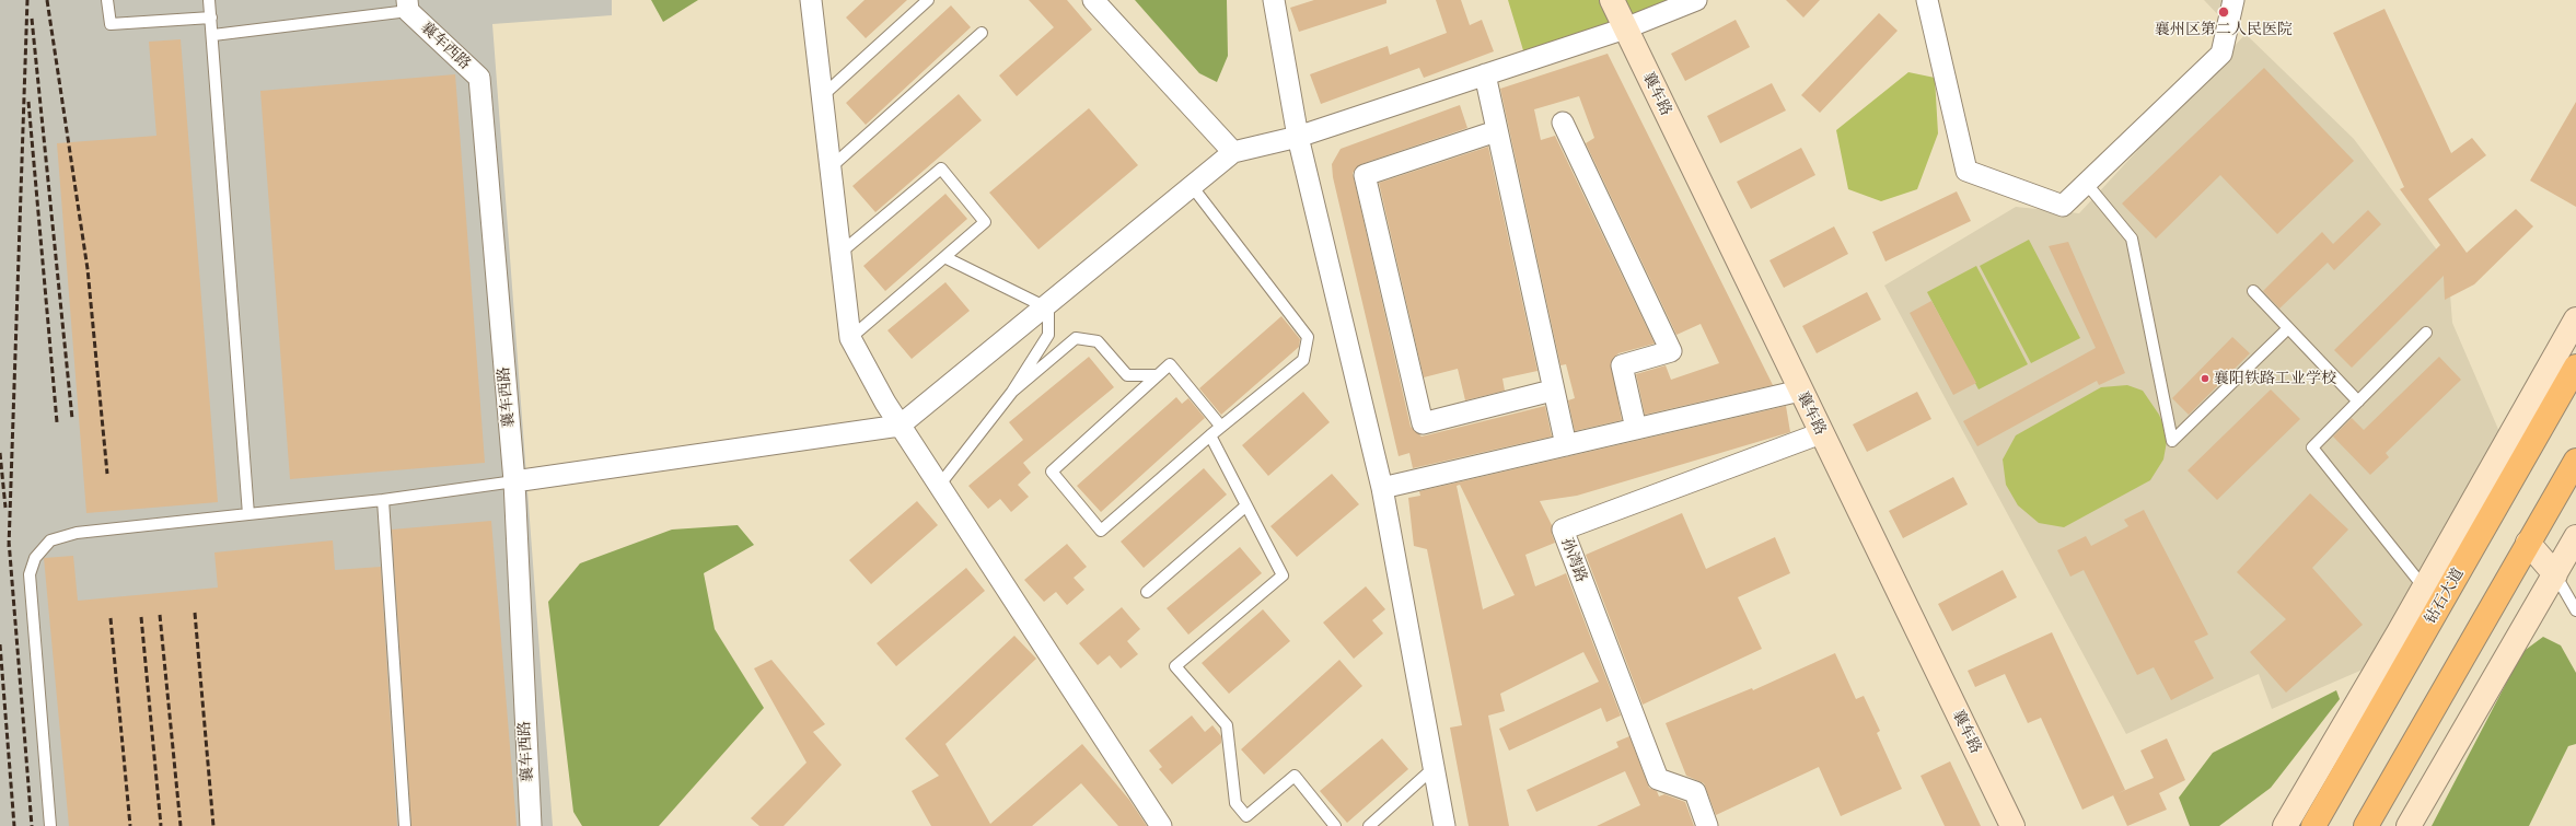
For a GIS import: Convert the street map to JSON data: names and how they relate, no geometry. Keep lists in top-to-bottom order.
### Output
{
  "streets": {
    "highway": ["钻石大道"],
    "street": ["襄车西路", "襄车路", "孙湾路"]
  },
  "crossings": [
    ["襄车路", "孙湾路"]
  ],
  "places": ["襄州区第二人民医院", "襄阳铁路工业学校"]
}
